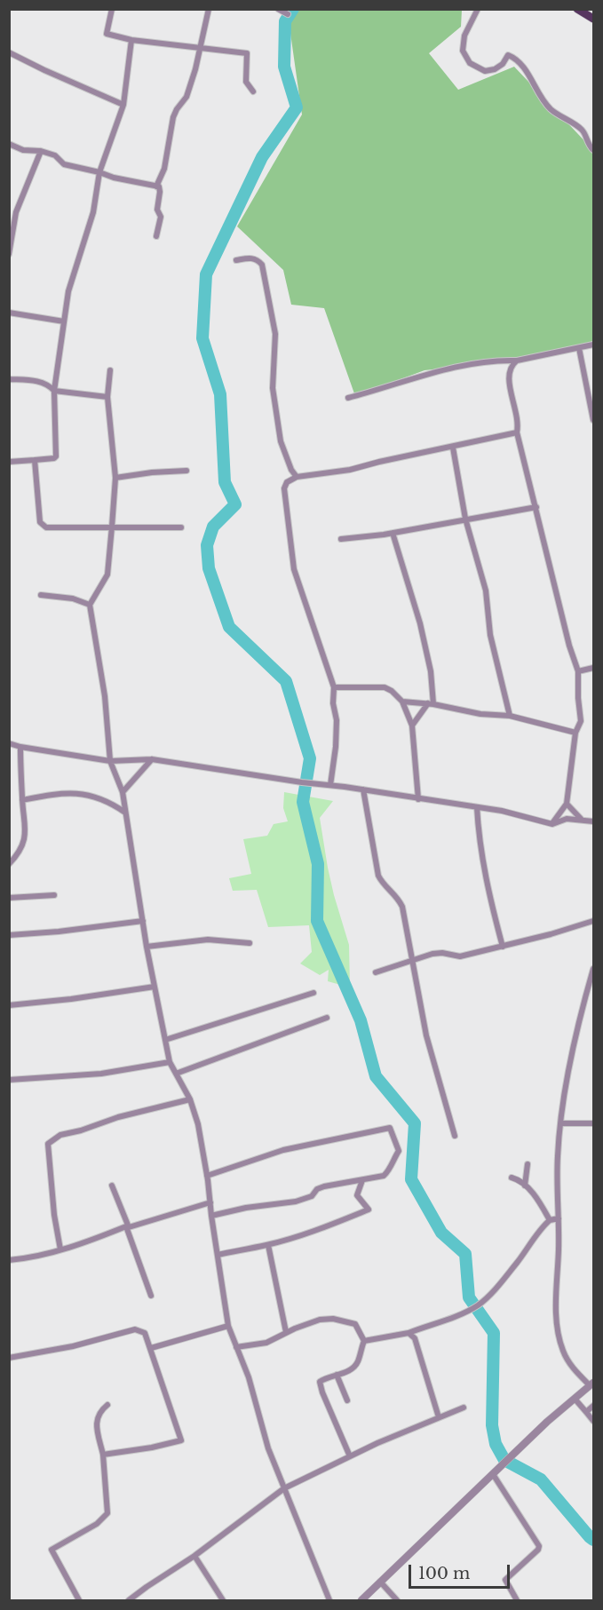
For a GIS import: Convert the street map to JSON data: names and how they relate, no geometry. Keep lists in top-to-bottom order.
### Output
{
  "scale_bar": "100 m"
}
